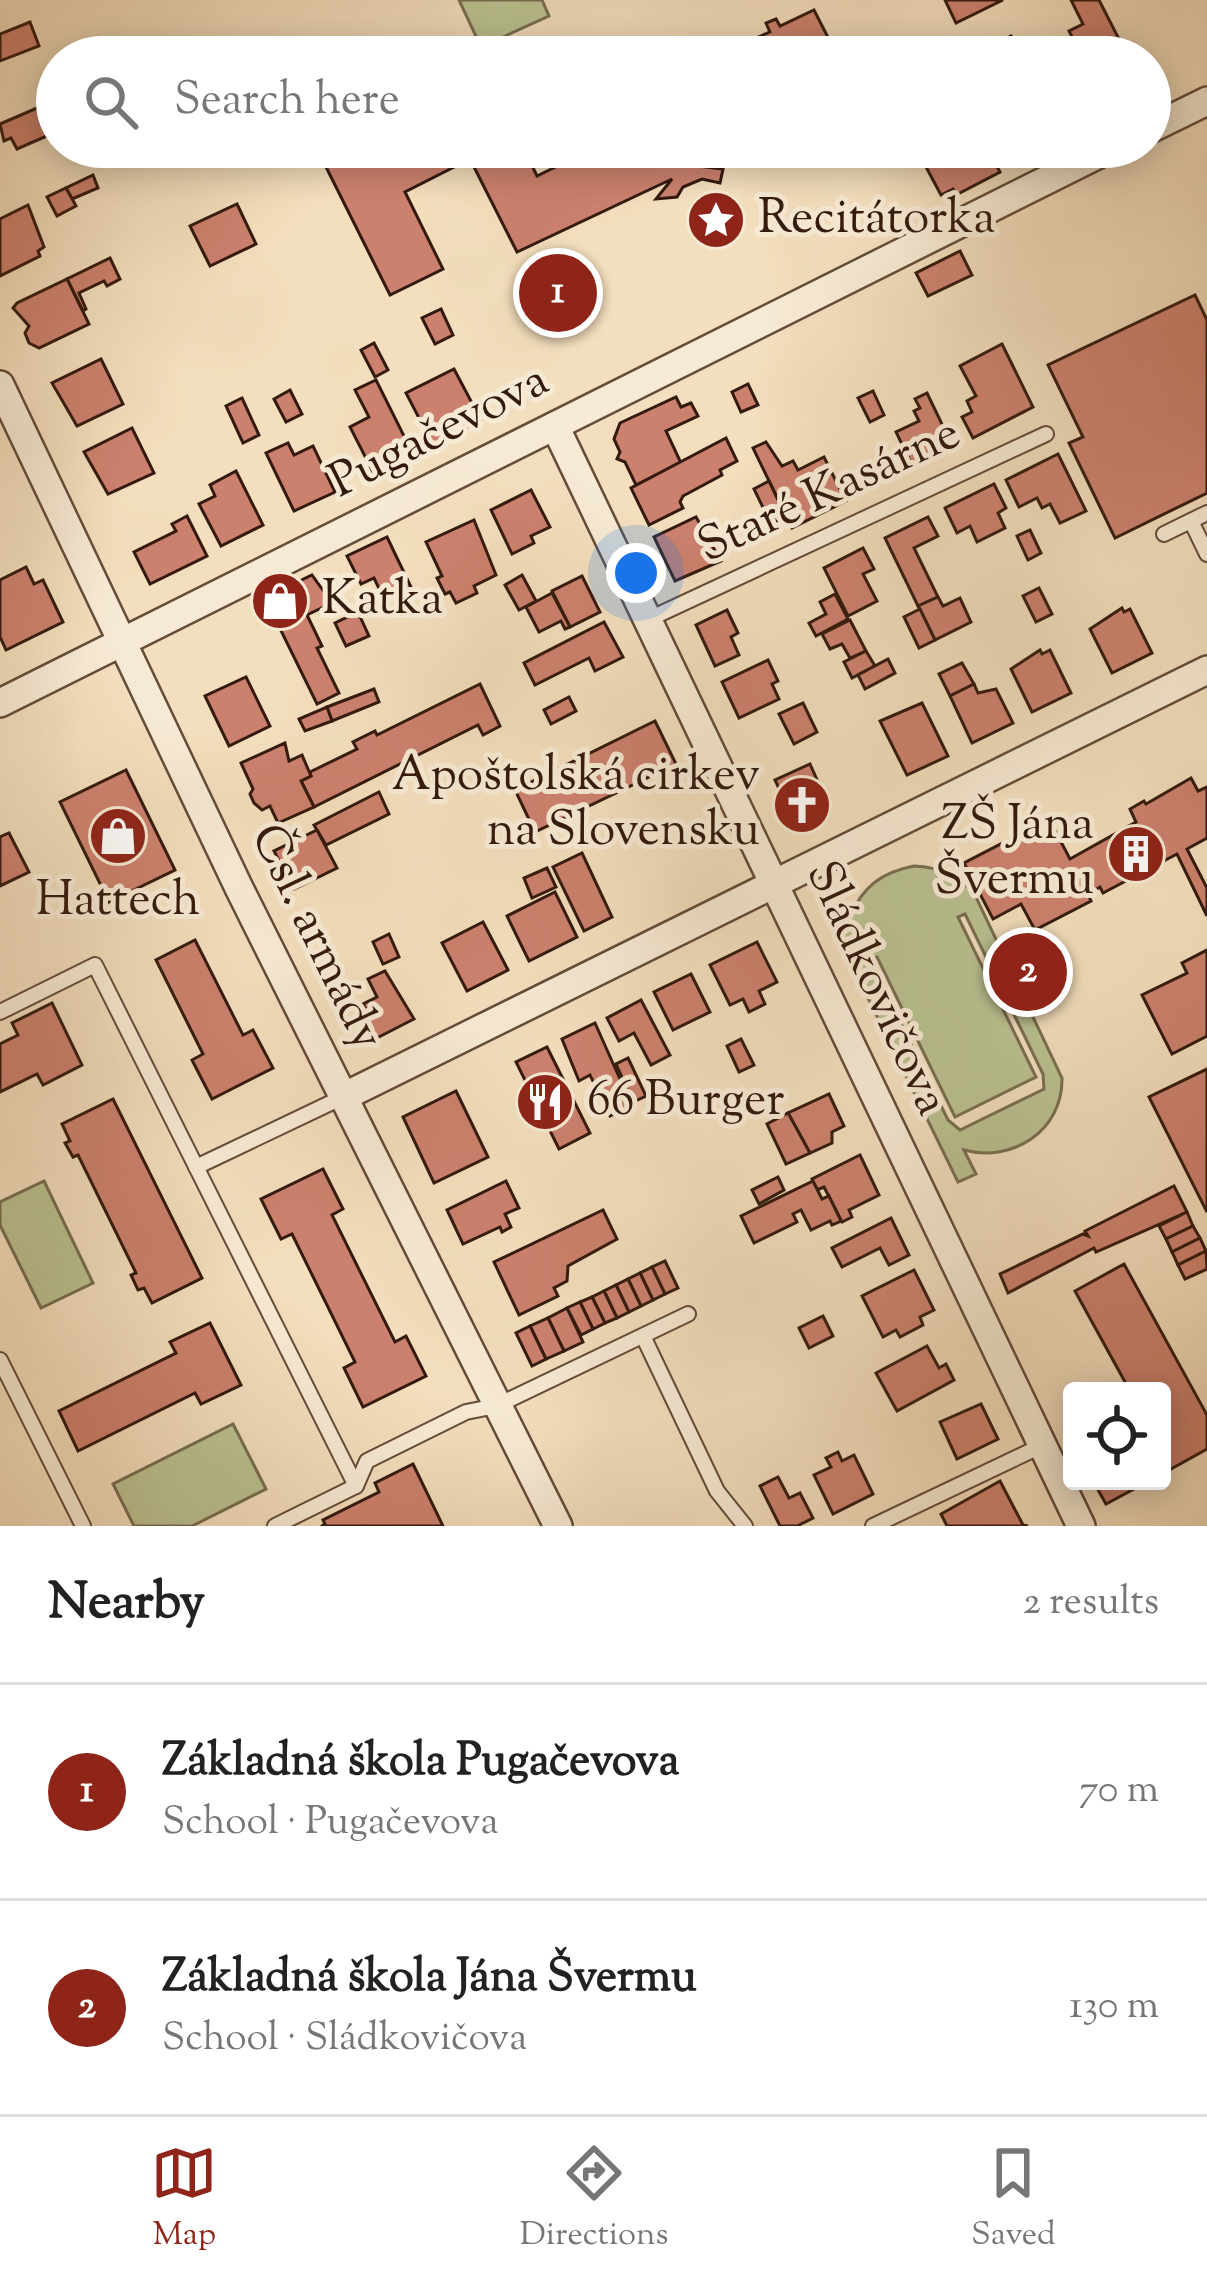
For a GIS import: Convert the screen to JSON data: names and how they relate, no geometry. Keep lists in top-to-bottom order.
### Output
{
  "streets": {
    "street": ["Pugačevova", "Čsl. armády", "Sládkovičova"],
    "lane": ["Staré Kasárne"]
  },
  "crossings": [
    ["Pugačevova", "Čsl. armády"],
    ["Pugačevova", "Sládkovičova"],
    ["Staré Kasárne", "Sládkovičova"]
  ],
  "places": {
    "place": ["Recitátorka"],
    "shop": ["Katka", "Hattech"],
    "church": ["Apoštolská cirkev na Slovensku"],
    "building": ["ZŠ Jána Švermu"],
    "restaurant": ["66 Burger"]
  },
  "page": {
    "search": "Search here",
    "pins": ["1", "2"],
    "heading": ["Nearby", "2 results"],
    "list": [
      {
        "mark": "1",
        "name": "Základná škola Pugačevova",
        "note": "School · Pugačevova",
        "value": "70 m"
      },
      {
        "mark": "2",
        "name": "Základná škola Jána Švermu",
        "note": "School · Sládkovičova",
        "value": "130 m"
      }
    ],
    "nav": ["Map", "Directions", "Saved"]
  }
}
